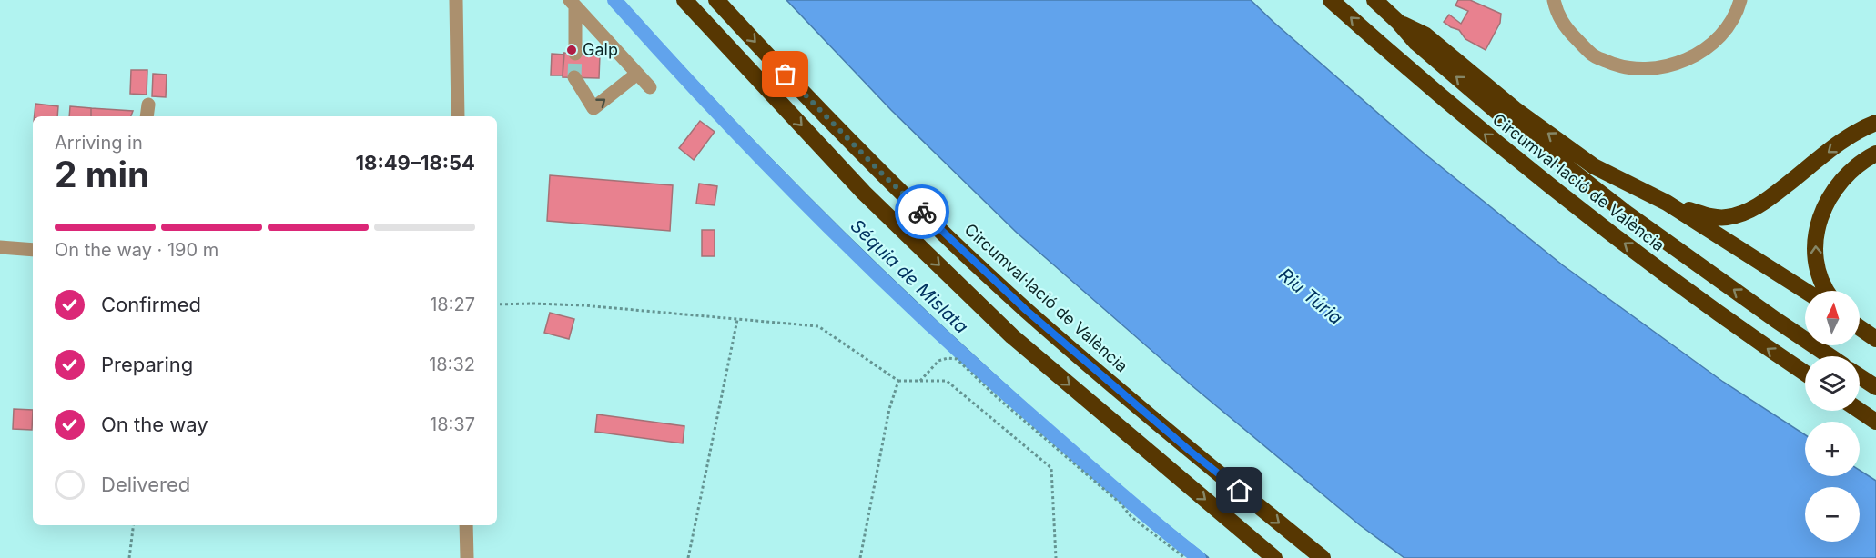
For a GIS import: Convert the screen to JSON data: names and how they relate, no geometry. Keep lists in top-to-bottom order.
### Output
{
  "streets": {
    "highway": ["Circumval·lació de València"]
  },
  "water": ["Séquia de Mislata", "Riu Túria"],
  "places": ["Galp"],
  "north": "top",
  "page": {
    "heading": ["2 min", "Arriving in", "18:49–18:54"],
    "bar": "On the way · 190 m",
    "list": [
      ["Confirmed", "18:27"],
      ["Preparing", "18:32"],
      ["On the way", "18:37"],
      "Delivered"
    ],
    "map_buttons": ["+", "−"]
  }
}
